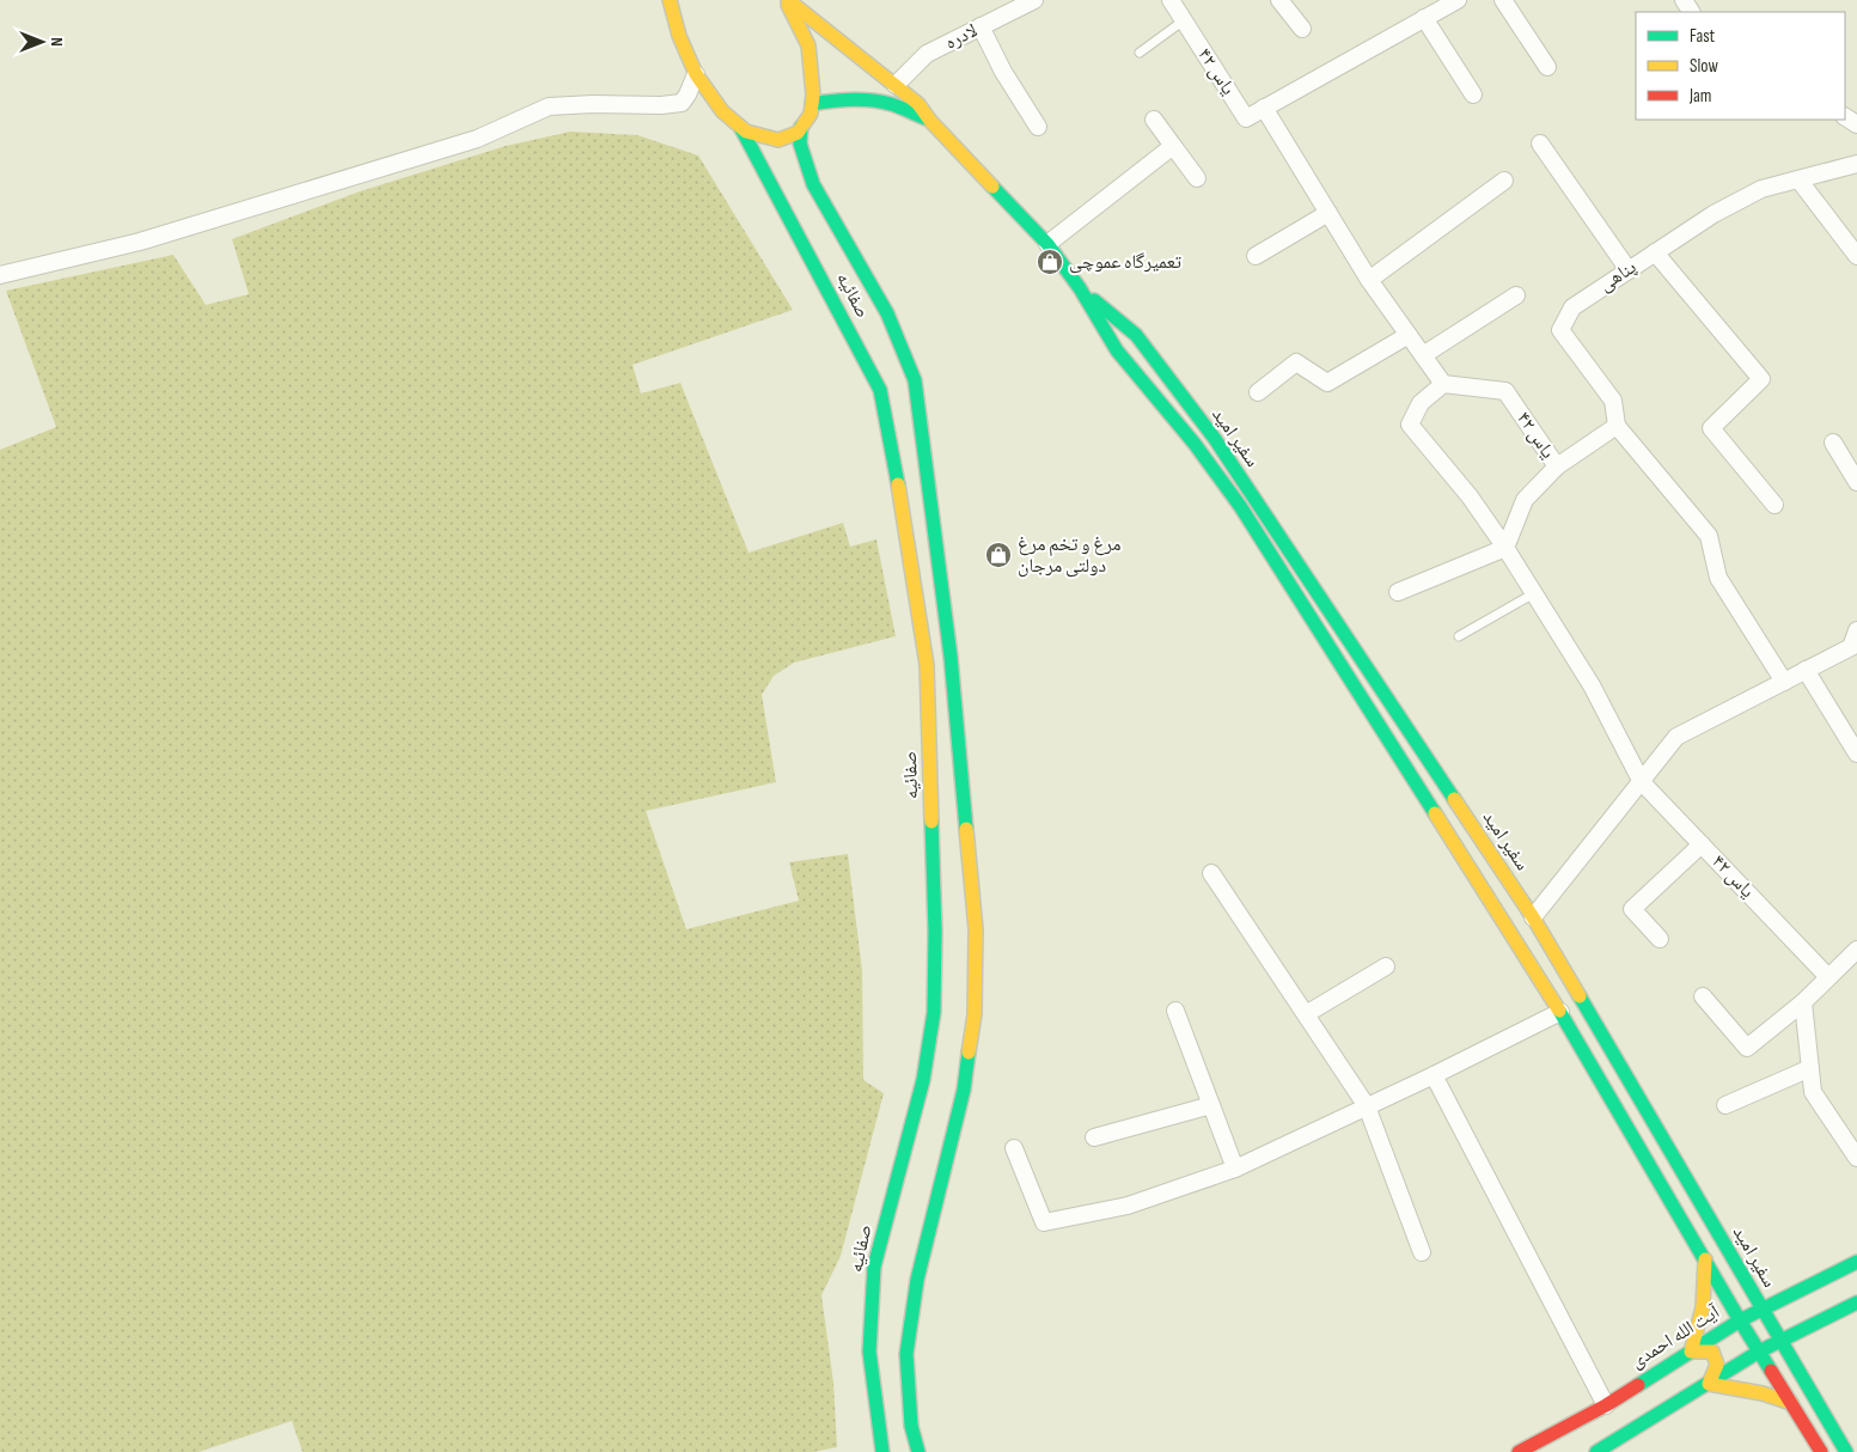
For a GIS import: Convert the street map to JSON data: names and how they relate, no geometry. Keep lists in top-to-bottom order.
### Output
{
  "streets": {
    "street": [
      "لادره",
      "یاس ۴۲",
      "پناهی",
      "صفائیه",
      "سفیر امید",
      "آیت الله احمدی"
    ]
  },
  "crossings": [
    ["لادره", "سفیر امید"],
    ["سفیر امید", "آیت الله احمدی"]
  ],
  "places": {
    "shop": ["تعمیرگاه عموچی", "مرغ و تخم مرغ دولتی مرجان"]
  },
  "legend": ["Fast", "Slow", "Jam"],
  "north": "right"
}
